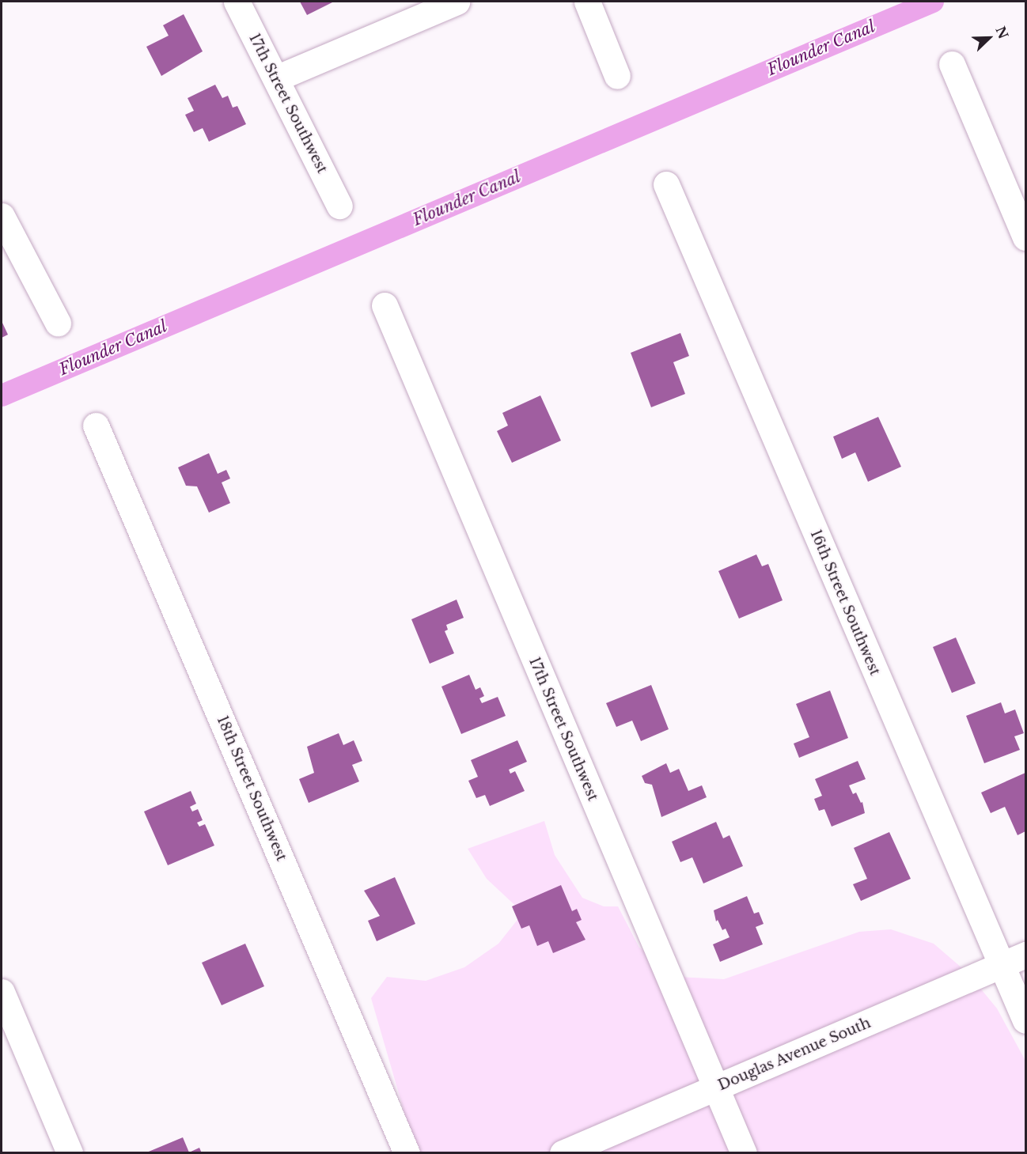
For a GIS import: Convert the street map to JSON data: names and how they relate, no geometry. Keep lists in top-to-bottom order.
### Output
{
  "streets": {
    "street": [
      "17th Street Southwest",
      "16th Street Southwest",
      "18th Street Southwest",
      "Douglas Avenue South"
    ]
  },
  "crossings": [
    ["17th Street Southwest", "Douglas Avenue South"],
    ["16th Street Southwest", "Douglas Avenue South"]
  ],
  "water": ["Flounder Canal"],
  "north": "top right"
}
